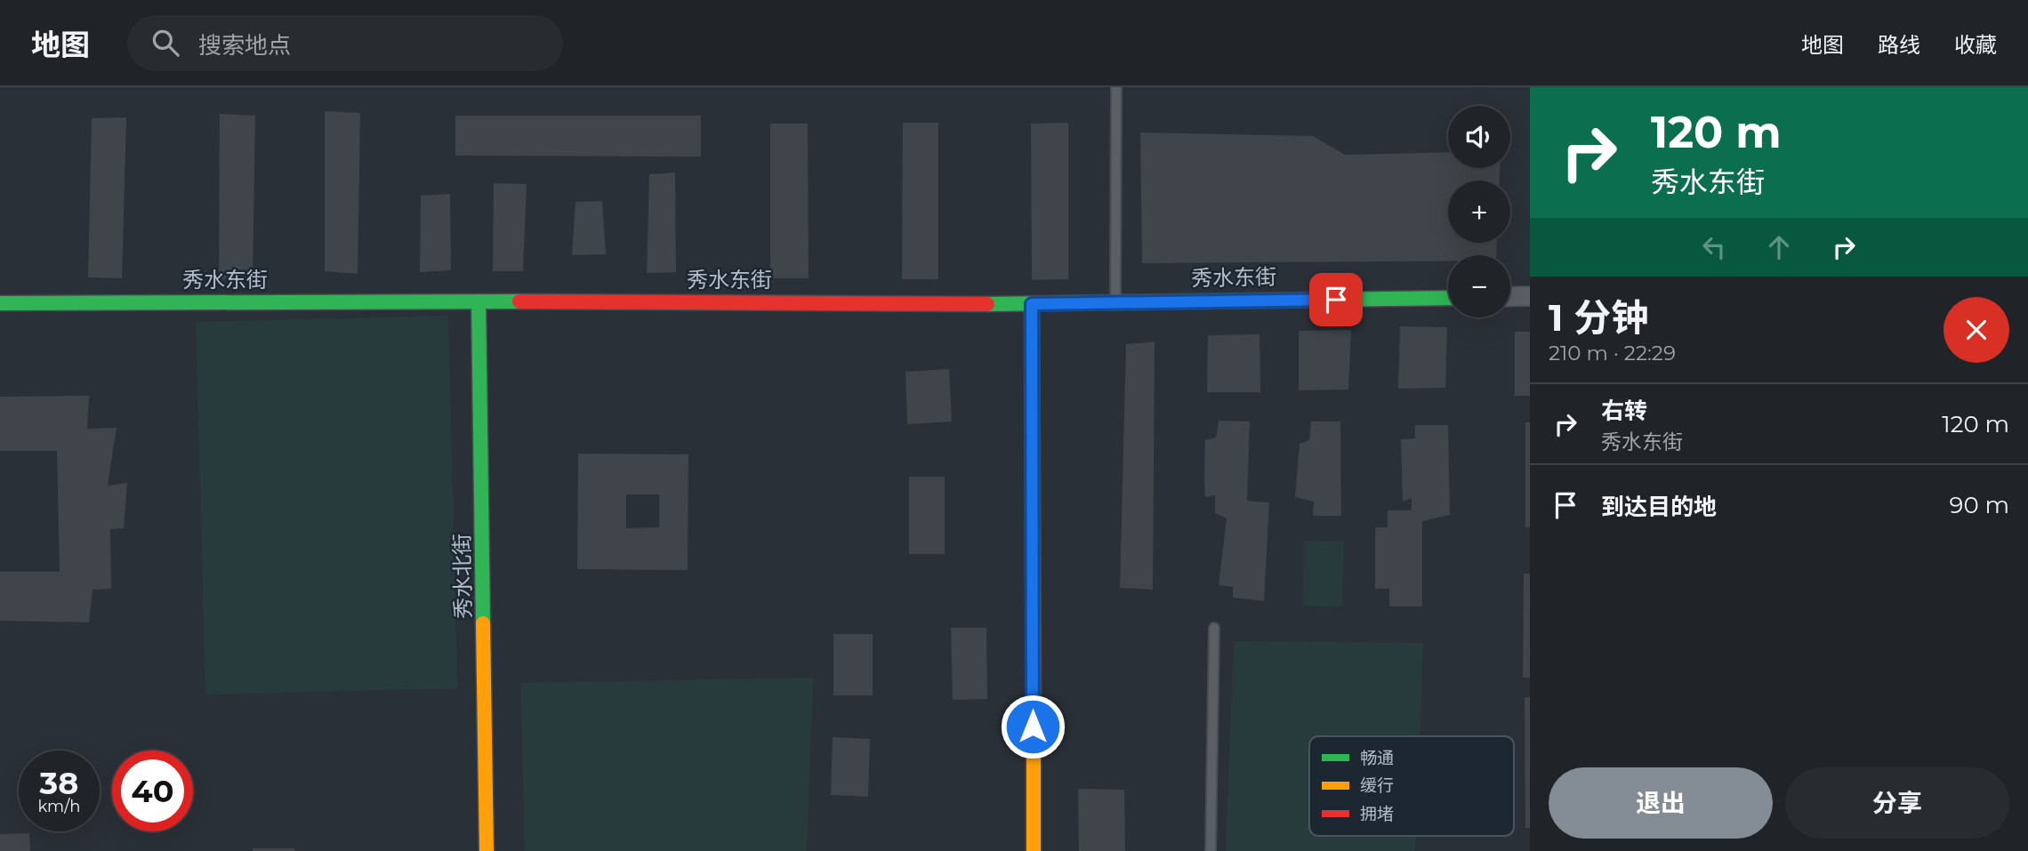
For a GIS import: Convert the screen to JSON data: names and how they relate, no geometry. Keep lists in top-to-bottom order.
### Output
{
  "streets": {
    "street": ["秀水东街", "秀水北街"]
  },
  "crossings": [
    ["秀水东街", "秀水北街"]
  ],
  "legend": ["畅通", "缓行", "拥堵"],
  "page": {
    "header": "地图",
    "search": "搜索地点",
    "nav": ["地图", "路线", "收藏"],
    "turn": ["120 m", "秀水东街"],
    "map_buttons": ["+", "−"],
    "heading": ["1 分钟", "210 m · 22:29"],
    "list": [
      {
        "name": "右转",
        "note": "秀水东街",
        "value": "120 m"
      },
      {
        "name": "到达目的地",
        "value": "90 m"
      }
    ],
    "speed": "38 km/h",
    "limit": "40",
    "buttons": ["退出", "分享"]
  }
}
